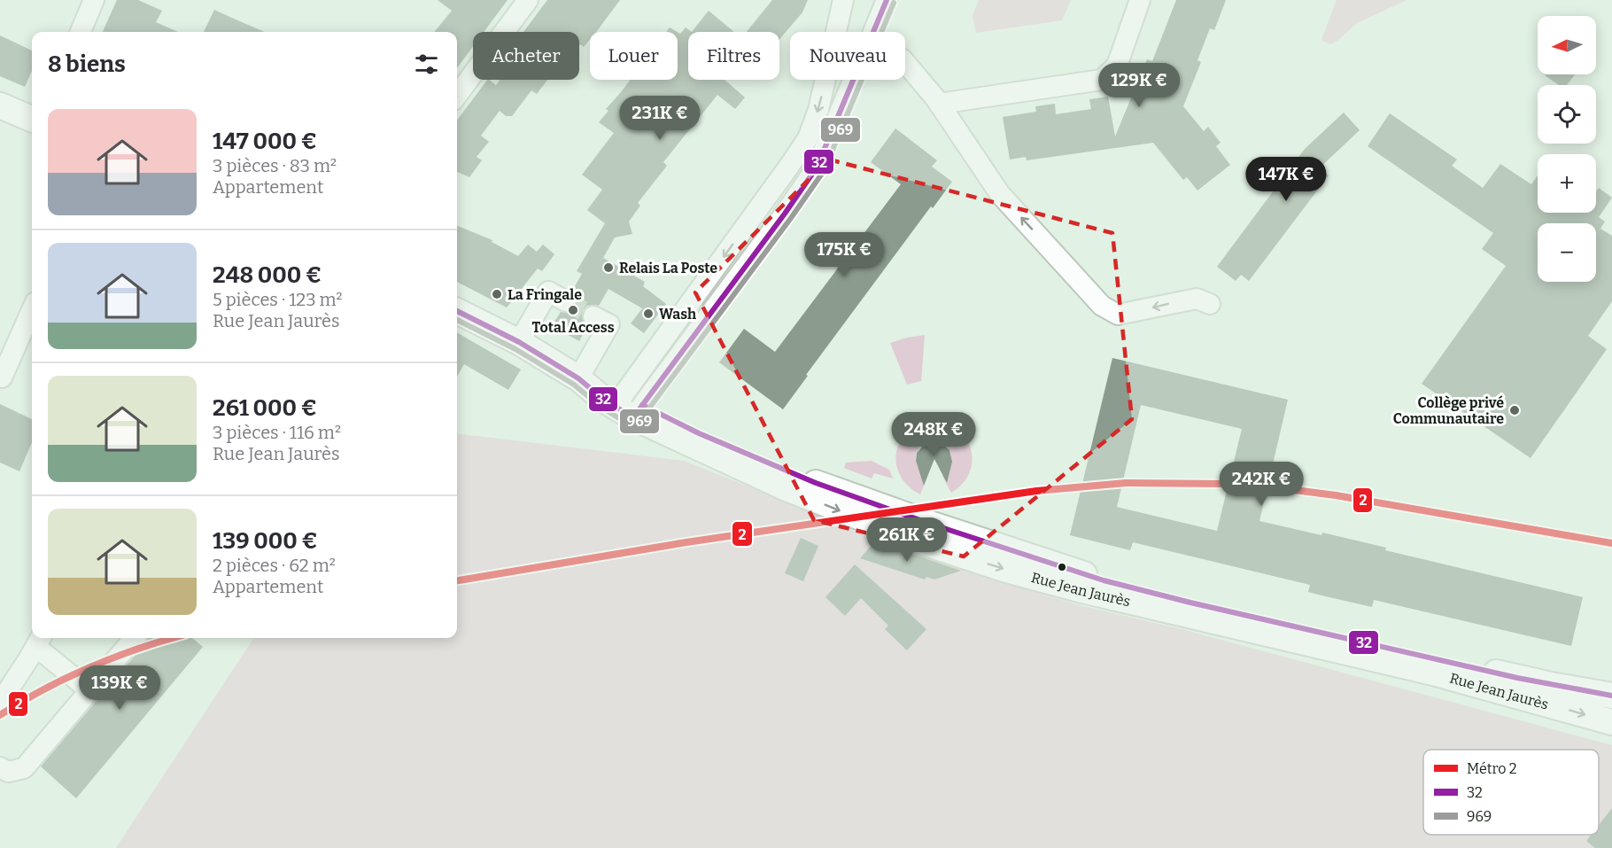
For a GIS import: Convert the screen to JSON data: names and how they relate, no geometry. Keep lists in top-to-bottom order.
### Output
{
  "streets": {
    "main road": ["Rue Jean Jaurès"]
  },
  "places": [
    "Relais La Poste",
    "La Fringale",
    "Total Access",
    "Wash",
    "Collège privé Communautaire"
  ],
  "lines": ["transit line 32", "transit line 969", "metro line 2"],
  "legend": ["Métro 2", "32", "969"],
  "north": "left",
  "page": {
    "map_buttons": ["+", "−"],
    "chip": [
      "Acheter",
      "Louer",
      "Filtres",
      "Nouveau"
    ],
    "heading": "8 biens",
    "price": [
      "129K €",
      "231K €",
      "147K €",
      "175K €",
      "248K €",
      "242K €",
      "261K €",
      "139K €"
    ],
    "list": [
      {
        "name": "147 000 €",
        "note": "3 pièces · 83 m² · Appartement"
      },
      {
        "name": "248 000 €",
        "note": "5 pièces · 123 m² · Rue Jean Jaurès"
      },
      {
        "name": "261 000 €",
        "note": "3 pièces · 116 m² · Rue Jean Jaurès"
      },
      {
        "name": "139 000 €",
        "note": "2 pièces · 62 m² · Appartement"
      }
    ]
  }
}
